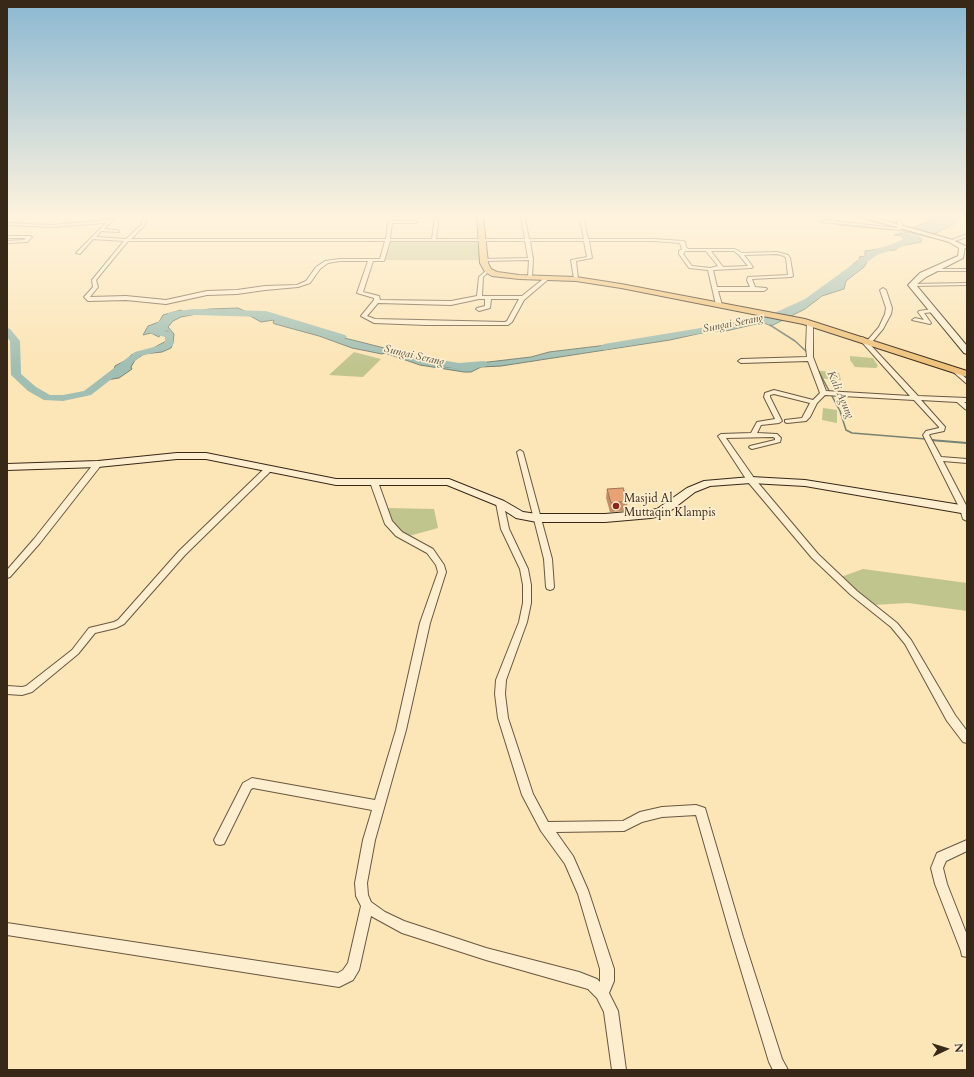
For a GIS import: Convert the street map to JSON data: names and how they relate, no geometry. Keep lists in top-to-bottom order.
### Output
{
  "water": ["Sungai Serang", "Kali Agung"],
  "places": ["Masjid Al Muttaqin Klampis"],
  "north": "right"
}
